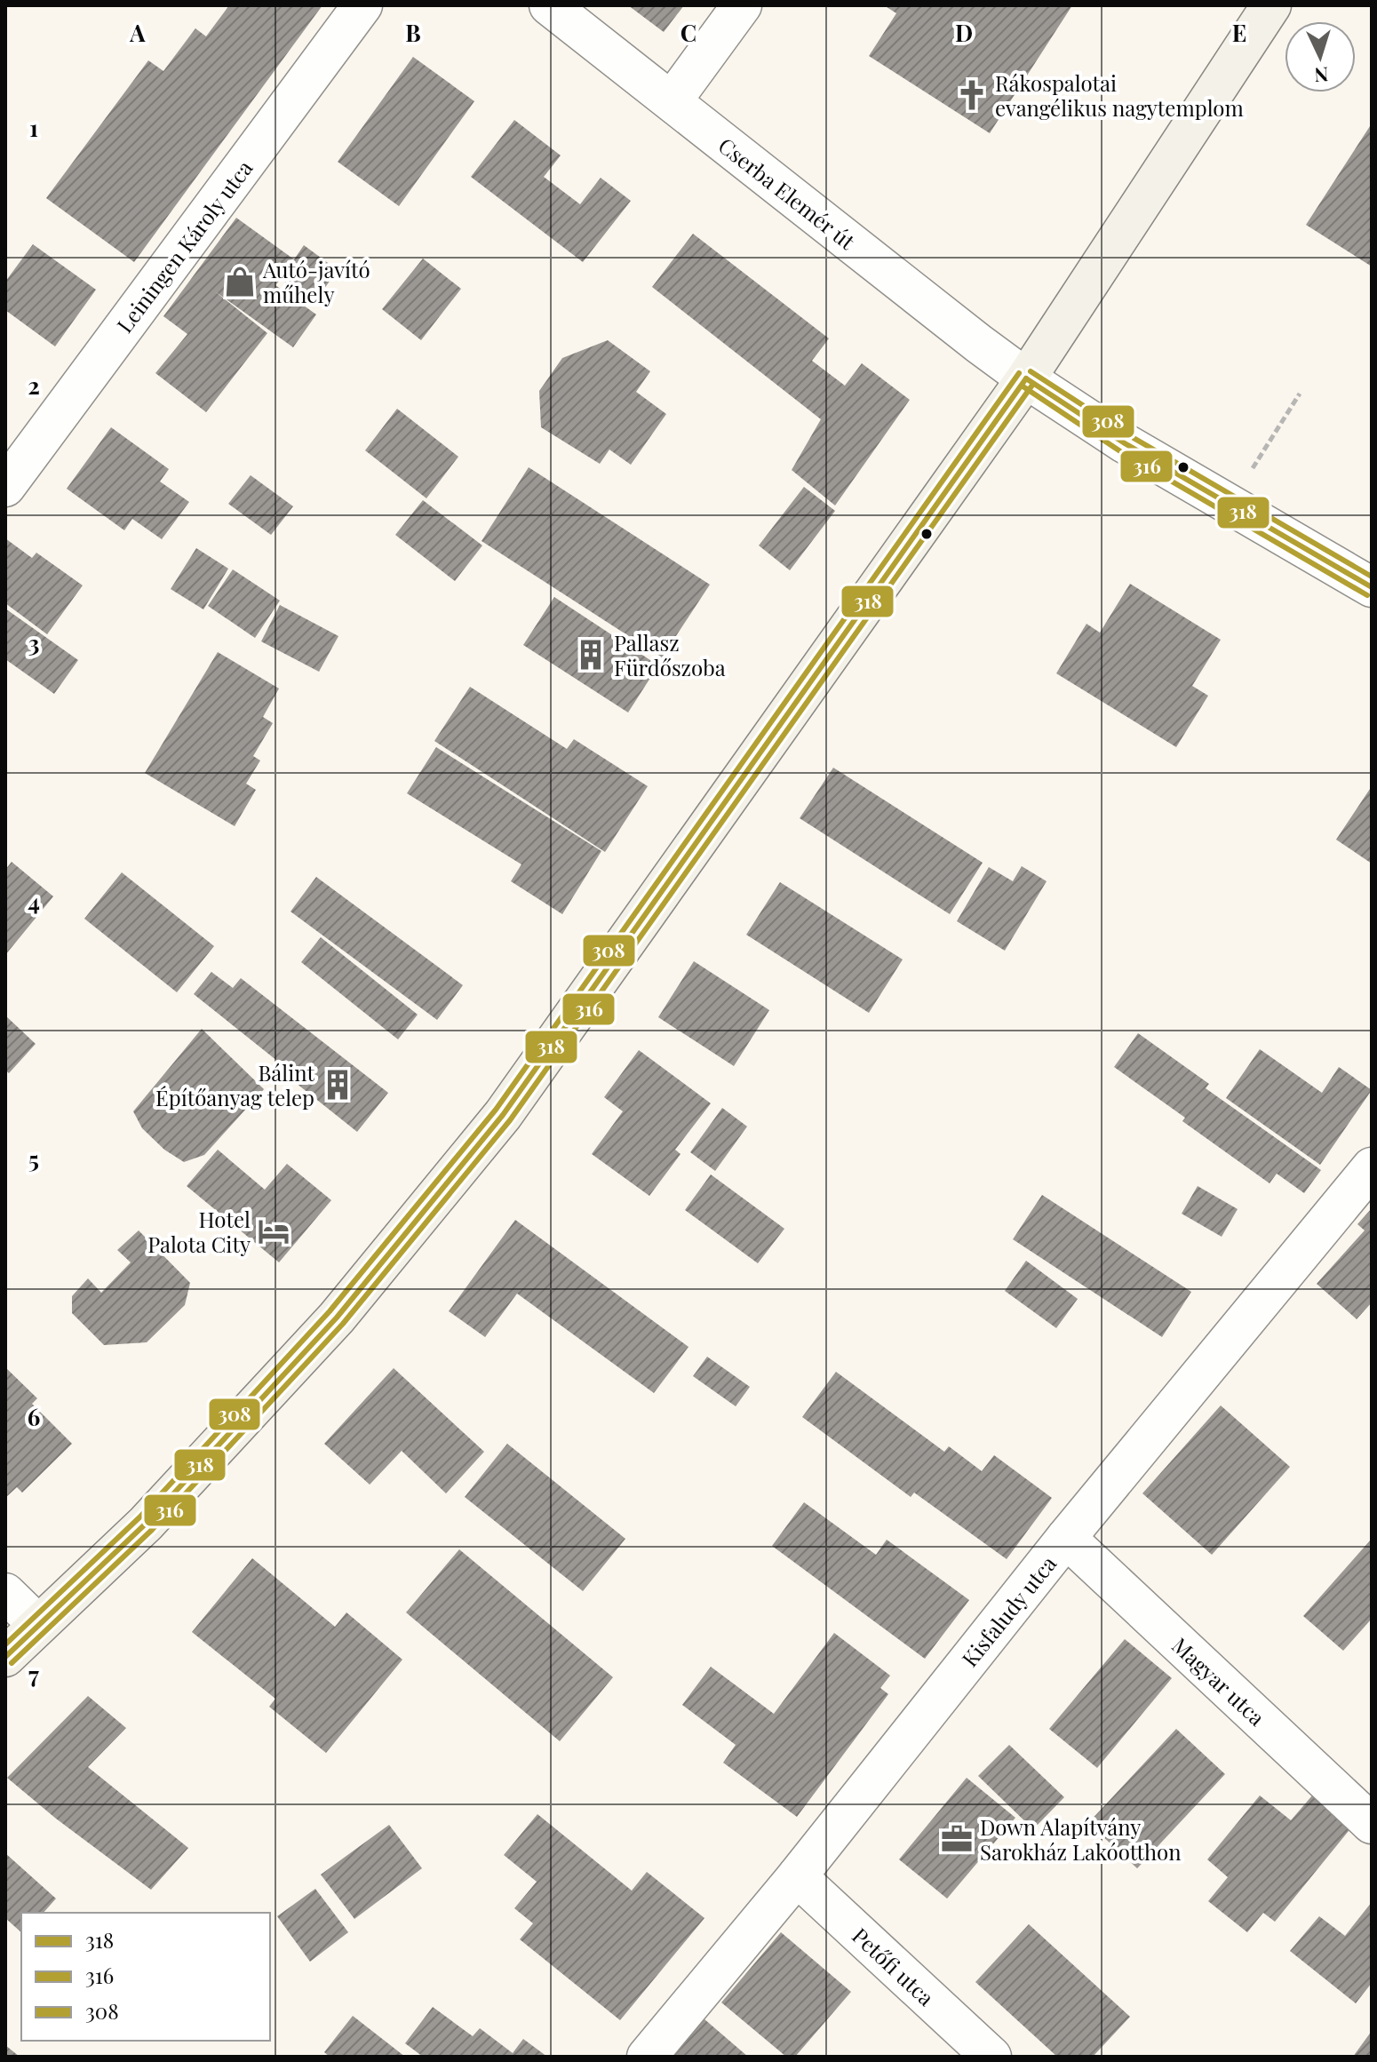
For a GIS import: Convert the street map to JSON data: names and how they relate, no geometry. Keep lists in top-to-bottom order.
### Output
{
  "streets": {
    "street": [
      "Cserba Elemér út",
      "Leiningen Károly utca",
      "Kisfaludy utca",
      "Magyar utca",
      "Petőfi utca"
    ]
  },
  "crossings": [
    ["Kisfaludy utca", "Magyar utca"],
    ["Kisfaludy utca", "Petőfi utca"]
  ],
  "places": {
    "church": ["Rákospalotai evangélikus nagytemplom"],
    "shop": ["Autó-javító műhely"],
    "building": ["Pallasz Fürdőszoba", "Bálint Építőanyag telep"],
    "hotel": ["Hotel Palota City"],
    "office": ["Down Alapítvány Sarokház Lakóotthon"]
  },
  "lines": ["transit line 308", "transit line 318", "transit line 316"],
  "legend": ["318", "316", "308"],
  "north": "bottom",
  "grid": {
    "columns": [
      "A",
      "B",
      "C",
      "D",
      "E"
    ],
    "rows": [
      "1",
      "2",
      "3",
      "4",
      "5",
      "6",
      "7"
    ]
  }
}
